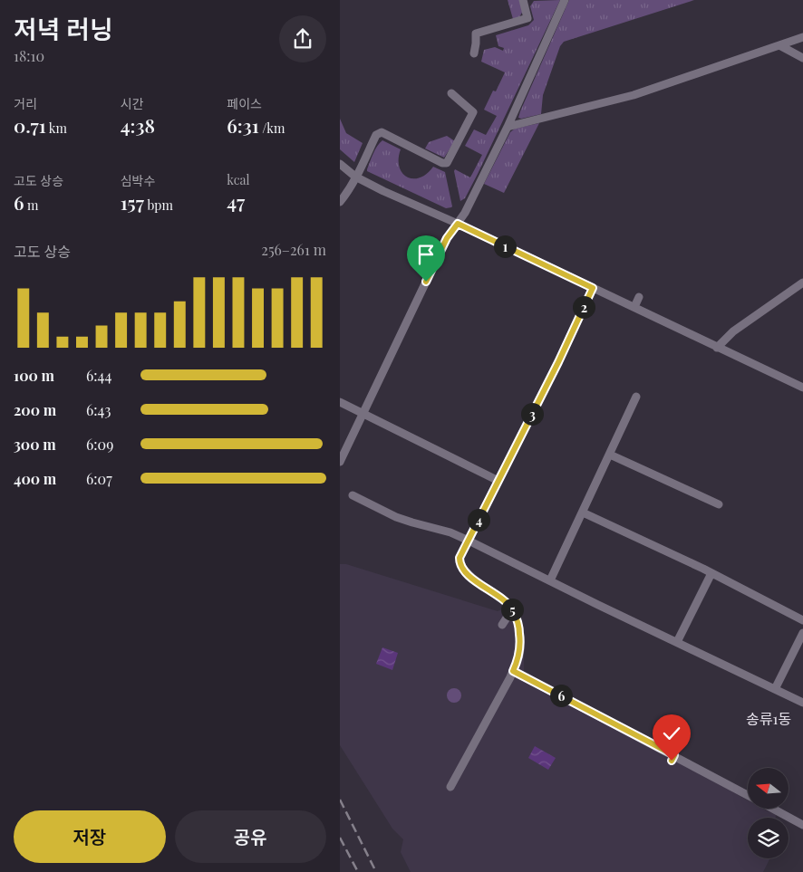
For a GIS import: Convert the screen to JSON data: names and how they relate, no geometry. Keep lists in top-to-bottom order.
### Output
{
  "districts": ["송류1동"],
  "north": "left",
  "page": {
    "heading": ["저녁 러닝", "18:10"],
    "stats": [
      ["거리", "0.71 km"],
      ["시간", "4:38"],
      ["페이스", "6:31 /km"],
      ["고도 상승", "6 m"],
      ["심박수", "157 bpm"],
      ["kcal", "47"]
    ],
    "chart": ["고도 상승", "256–261 m"],
    "pins": [
      "1",
      "2",
      "3",
      "4",
      "5",
      "6"
    ],
    "list": [
      {
        "name": "100 m",
        "note": "6:44"
      },
      {
        "name": "200 m",
        "note": "6:43"
      },
      {
        "name": "300 m",
        "note": "6:09"
      },
      {
        "name": "400 m",
        "note": "6:07"
      }
    ],
    "buttons": ["저장", "공유"]
  }
}
